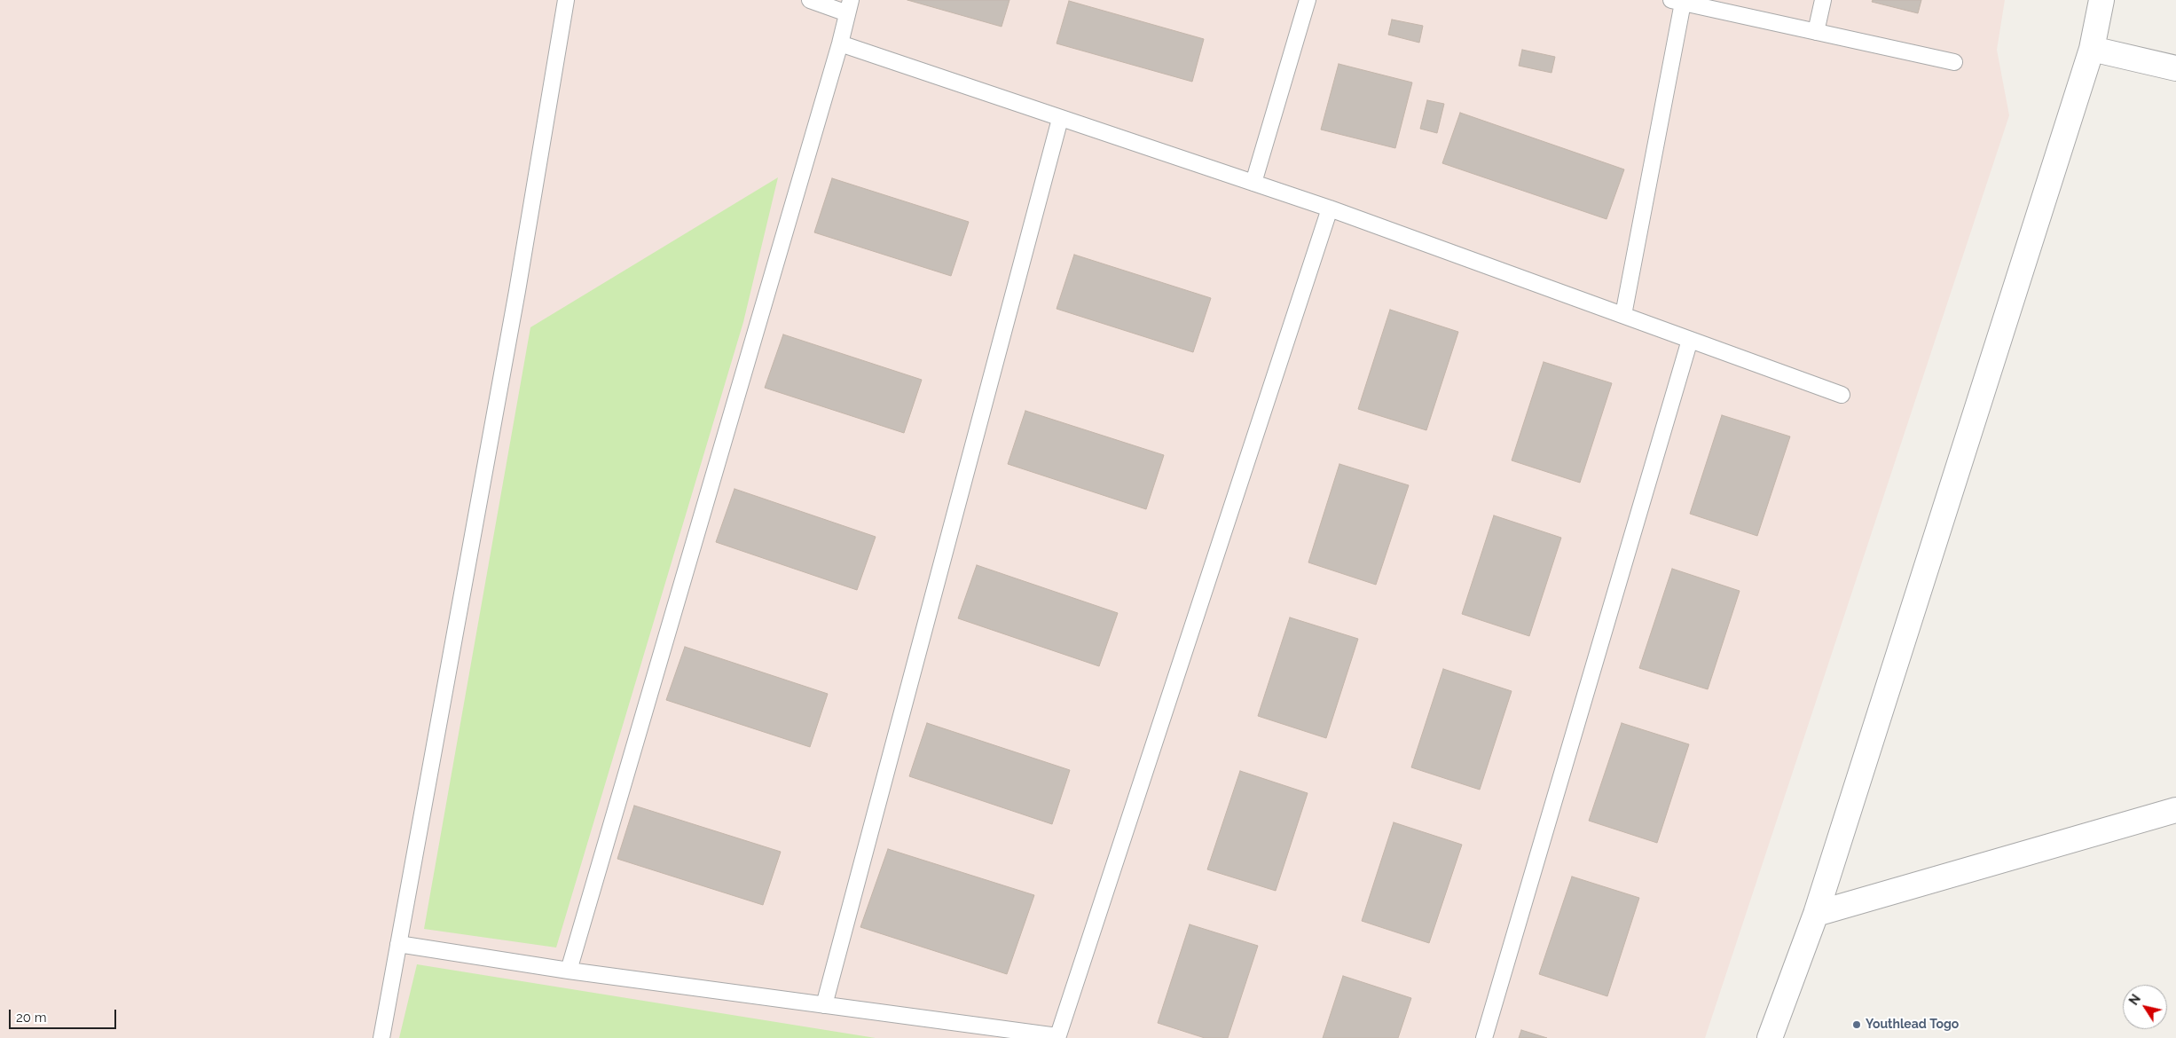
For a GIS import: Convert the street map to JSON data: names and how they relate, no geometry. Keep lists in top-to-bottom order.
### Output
{
  "places": ["Youthlead Togo"],
  "scale_bar": "20 m",
  "north": "top left"
}
